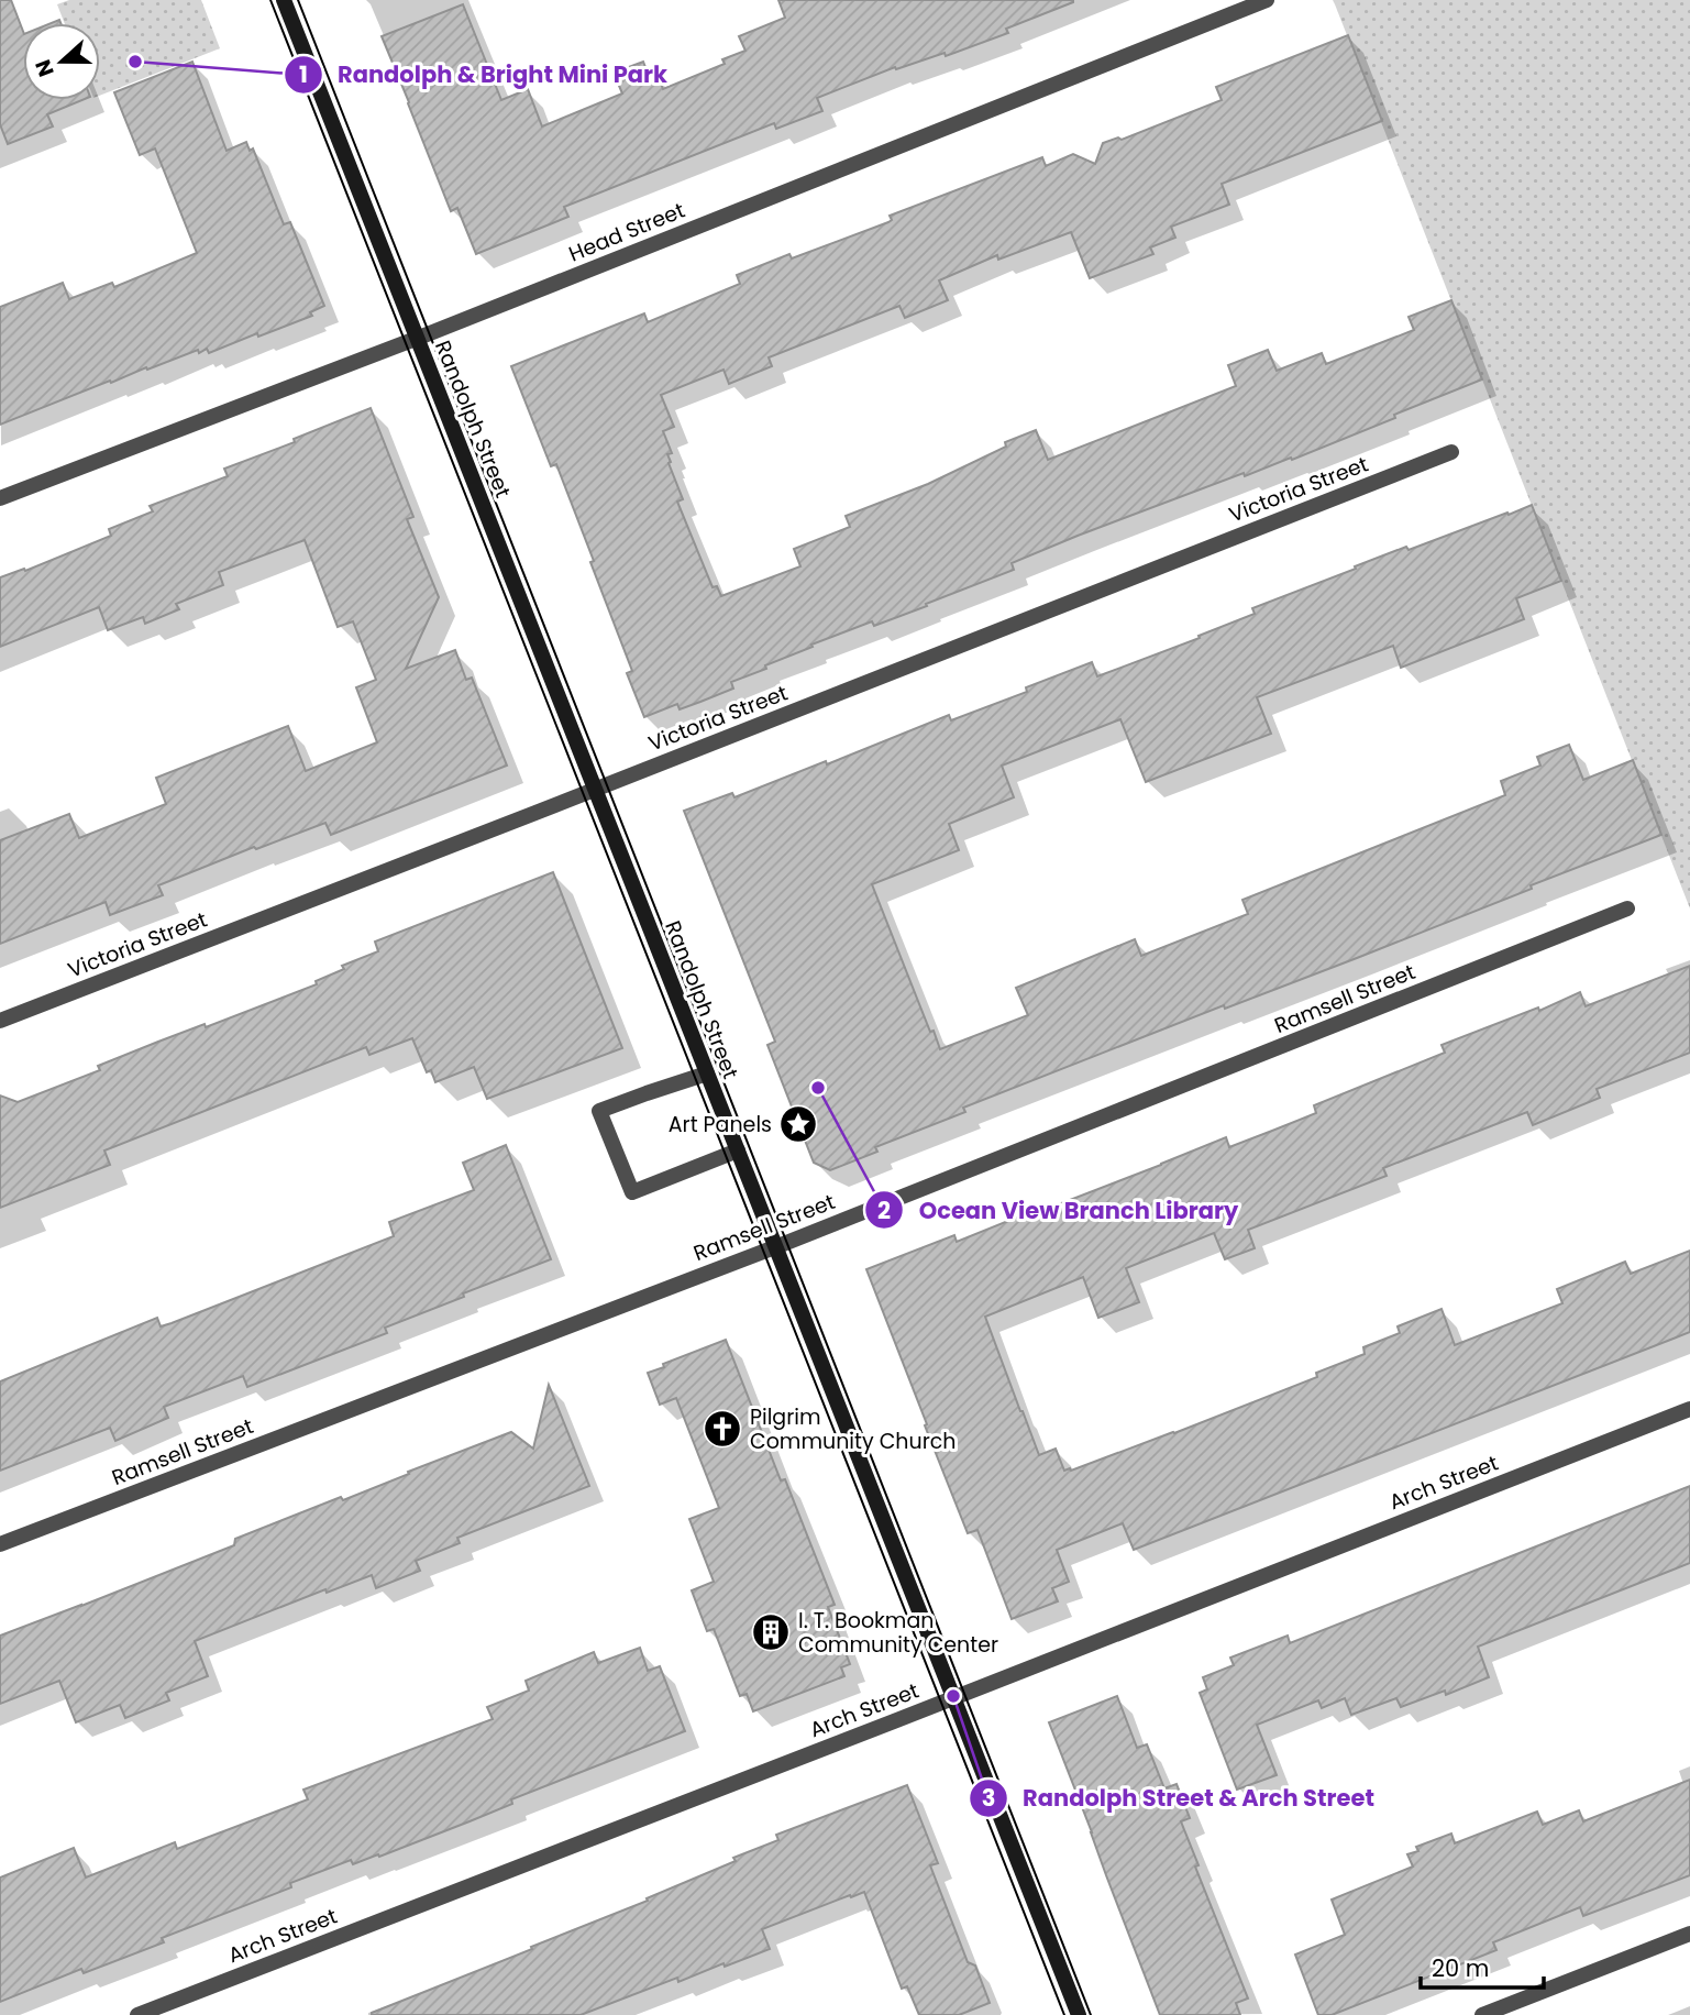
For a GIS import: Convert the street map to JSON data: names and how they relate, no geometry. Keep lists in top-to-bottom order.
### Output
{
  "streets": {
    "street": [
      "Head Street",
      "Randolph Street",
      "Victoria Street",
      "Ramsell Street",
      "Arch Street"
    ]
  },
  "crossings": [
    ["Head Street", "Randolph Street"],
    ["Randolph Street", "Victoria Street"],
    ["Randolph Street", "Ramsell Street"],
    ["Randolph Street", "Arch Street"]
  ],
  "places": {
    "other": ["Randolph & Bright Mini Park", "Ocean View Branch Library", "Randolph Street & Arch Street"],
    "place": ["Art Panels"],
    "church": ["Pilgrim Community Church"],
    "building": ["I. T. Bookman Community Center"]
  },
  "scale_bar": "20 m",
  "north": "left"
}
